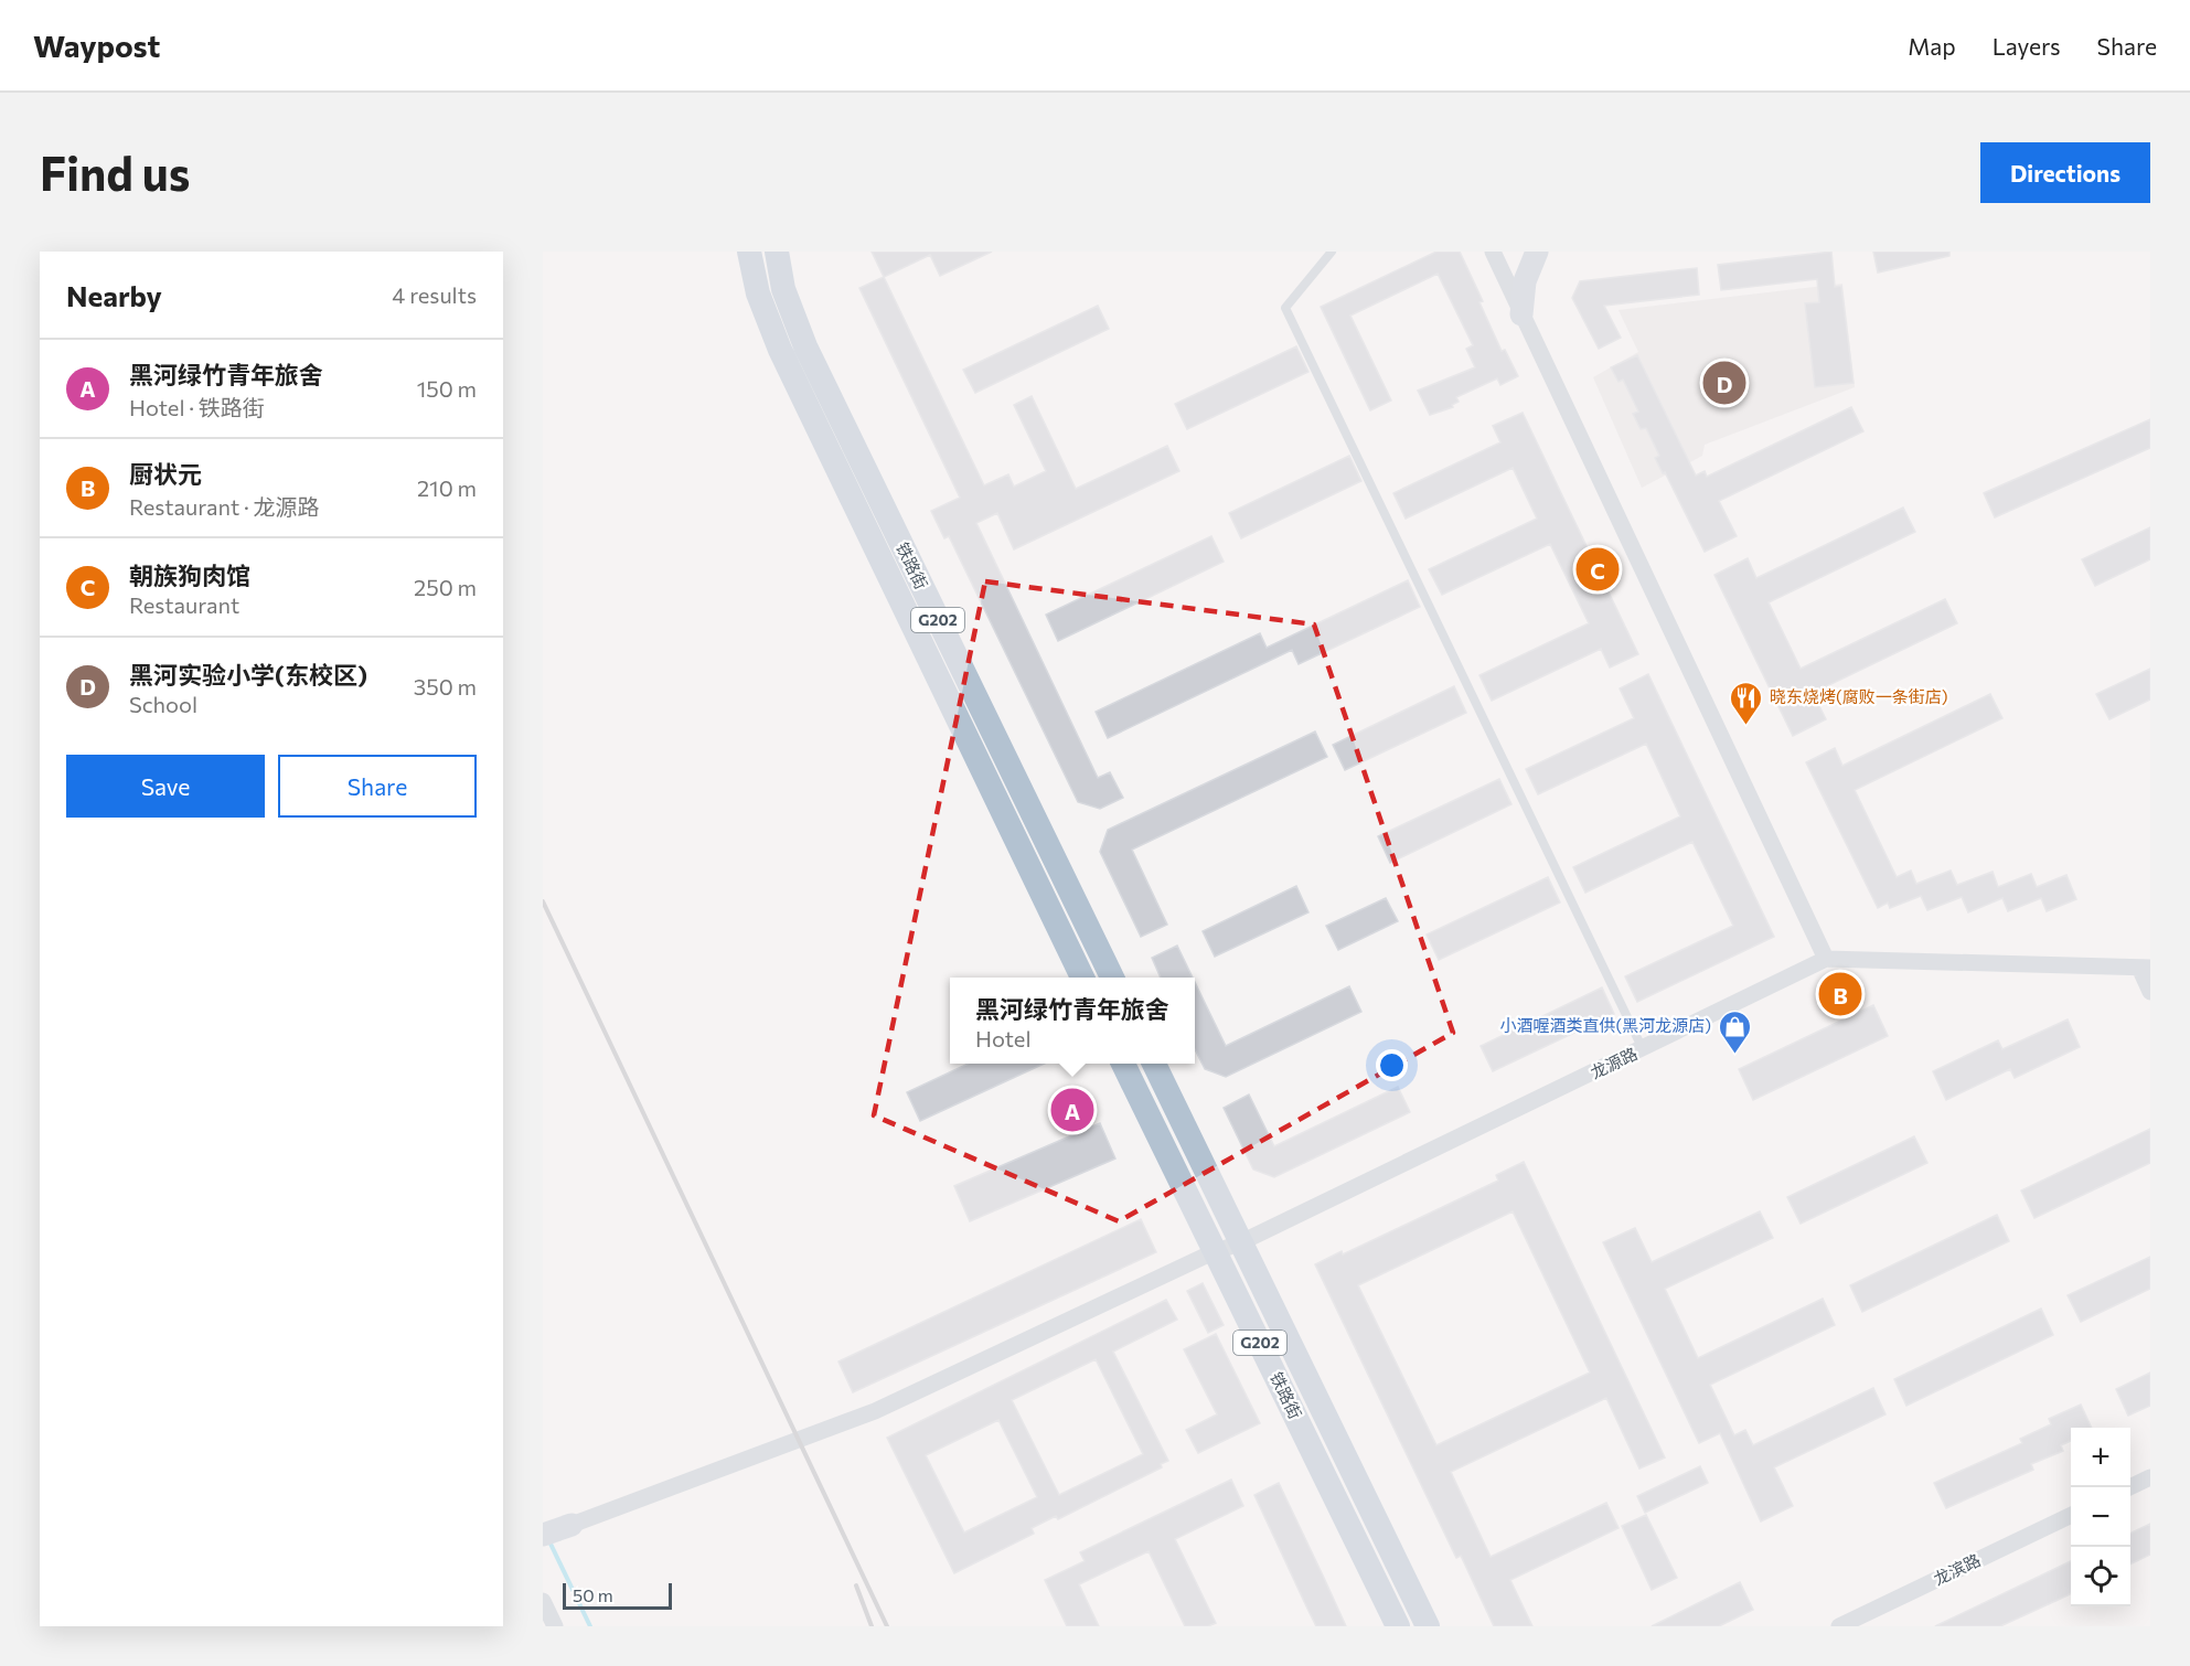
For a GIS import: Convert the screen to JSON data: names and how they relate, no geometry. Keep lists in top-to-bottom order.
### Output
{
  "streets": {
    "main road": ["铁路街", "G202"],
    "street": ["龙源路", "龙滨路"]
  },
  "crossings": [
    ["铁路街", "龙源路"]
  ],
  "places": {
    "restaurant": ["晓东烧烤(腐败一条街店)"],
    "shop": ["小酒喔酒类直供(黑河龙源店)"]
  },
  "scale_bar": "50 m",
  "page": {
    "header": "Waypost",
    "nav": ["Map", "Layers", "Share"],
    "buttons": [
      "Directions",
      ["Save", "Share"]
    ],
    "title": "Find us",
    "heading": ["Nearby", "4 results"],
    "list": [
      {
        "mark": "A",
        "name": "黑河绿竹青年旅舍",
        "note": "Hotel · 铁路街",
        "value": "150 m"
      },
      {
        "mark": "B",
        "name": "厨状元",
        "note": "Restaurant · 龙源路",
        "value": "210 m"
      },
      {
        "mark": "C",
        "name": "朝族狗肉馆",
        "note": "Restaurant",
        "value": "250 m"
      },
      {
        "mark": "D",
        "name": "黑河实验小学(东校区)",
        "note": "School",
        "value": "350 m"
      }
    ],
    "pins": [
      "D",
      "C",
      "B",
      "A"
    ],
    "popup": ["黑河绿竹青年旅舍", "Hotel"],
    "map_buttons": ["+", "−"],
    "scale": "50 m"
  }
}
